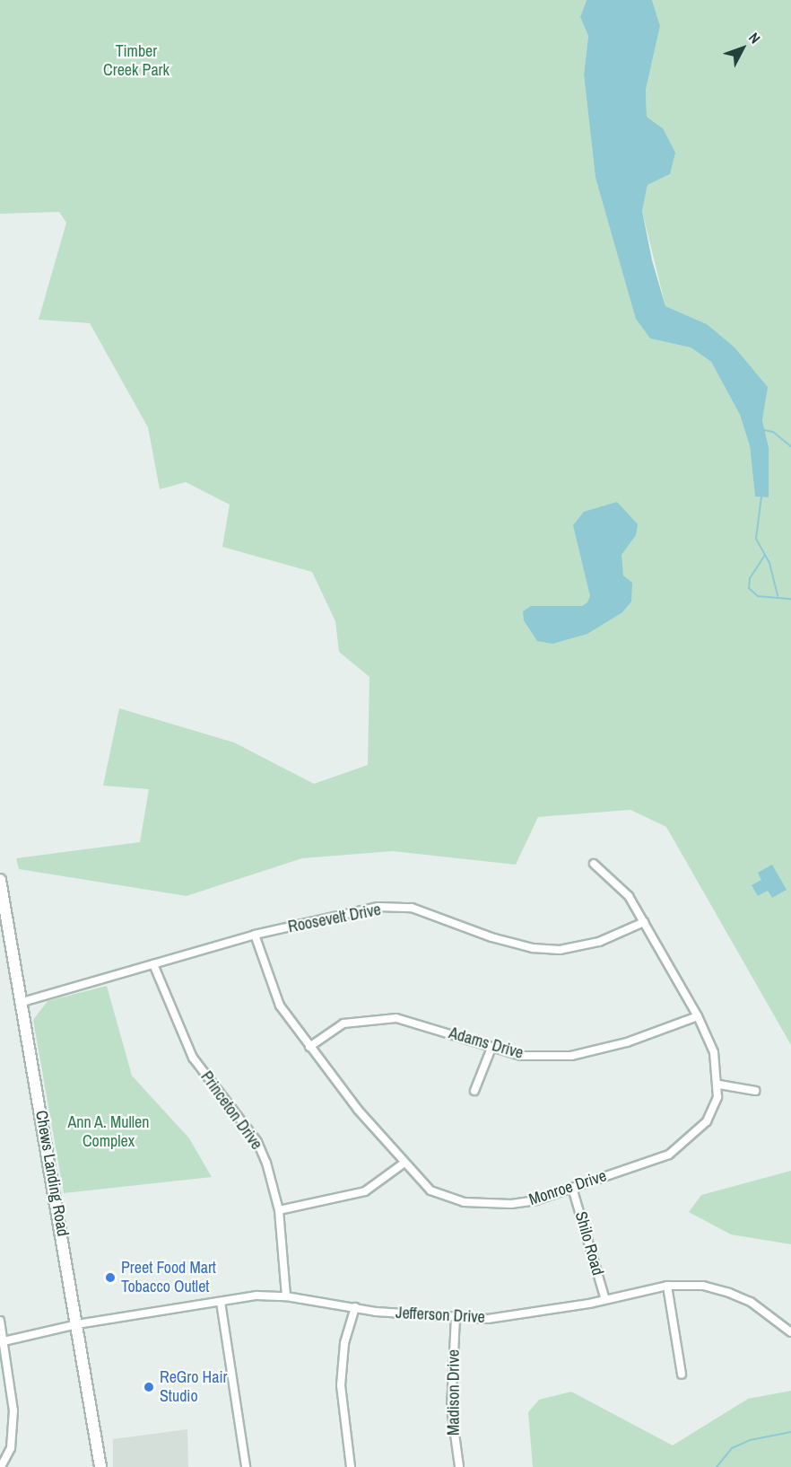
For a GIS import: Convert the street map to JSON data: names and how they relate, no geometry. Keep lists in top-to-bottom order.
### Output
{
  "streets": {
    "main road": ["Chews Landing Road"],
    "street": [
      "Roosevelt Drive",
      "Adams Drive",
      "Princeton Drive",
      "Monroe Drive",
      "Shilo Road",
      "Jefferson Drive",
      "Madison Drive"
    ]
  },
  "crossings": [
    ["Roosevelt Drive", "Princeton Drive"],
    ["Roosevelt Drive", "Chews Landing Road"],
    ["Roosevelt Drive", "Monroe Drive"],
    ["Adams Drive", "Monroe Drive"],
    ["Princeton Drive", "Jefferson Drive"],
    ["Chews Landing Road", "Jefferson Drive"],
    ["Monroe Drive", "Shilo Road"],
    ["Shilo Road", "Jefferson Drive"],
    ["Jefferson Drive", "Madison Drive"]
  ],
  "parks": ["Timber Creek Park", "Ann A. Mullen Complex"],
  "places": ["Preet Food Mart Tobacco Outlet", "ReGro Hair Studio"],
  "north": "top right"
}
